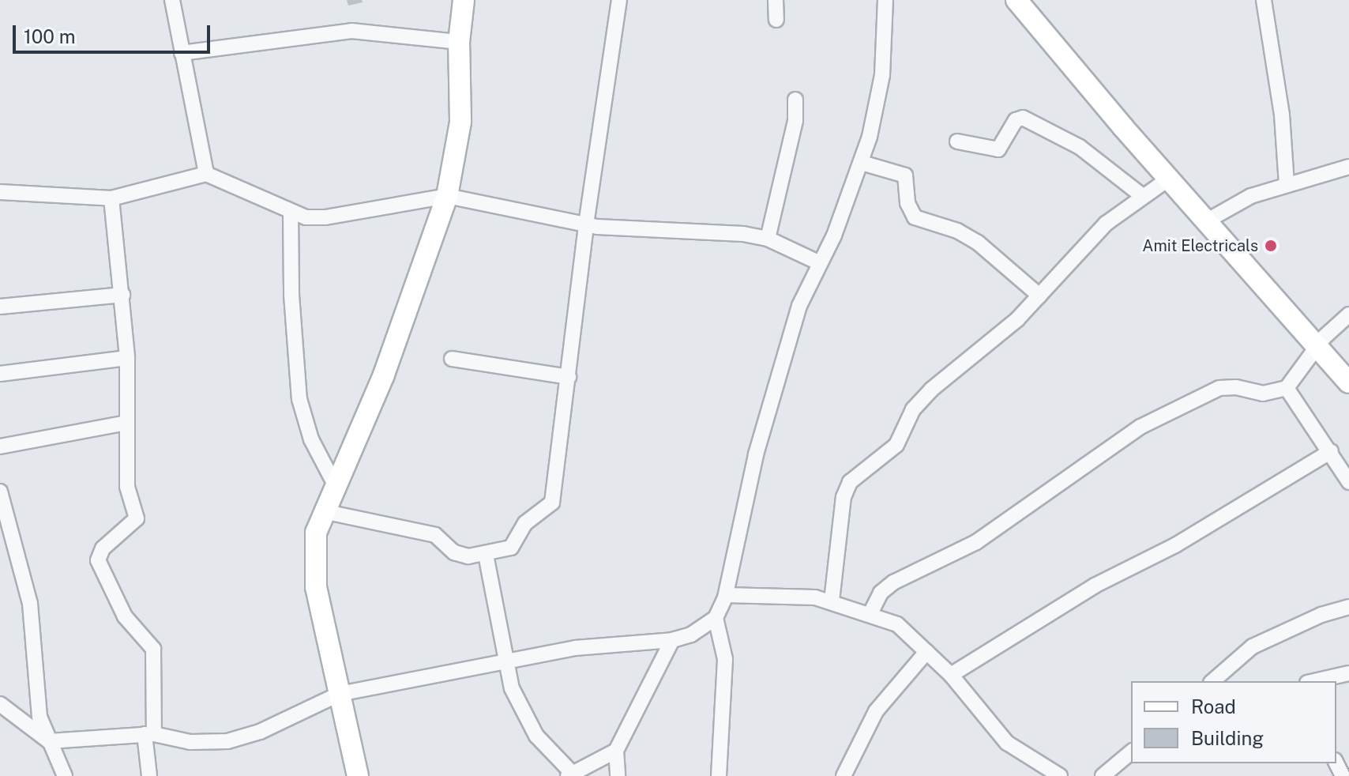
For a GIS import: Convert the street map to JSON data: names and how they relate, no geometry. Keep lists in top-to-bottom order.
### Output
{
  "places": ["Amit Electricals"],
  "legend": ["Road", "Building"],
  "scale_bar": "100 m"
}
